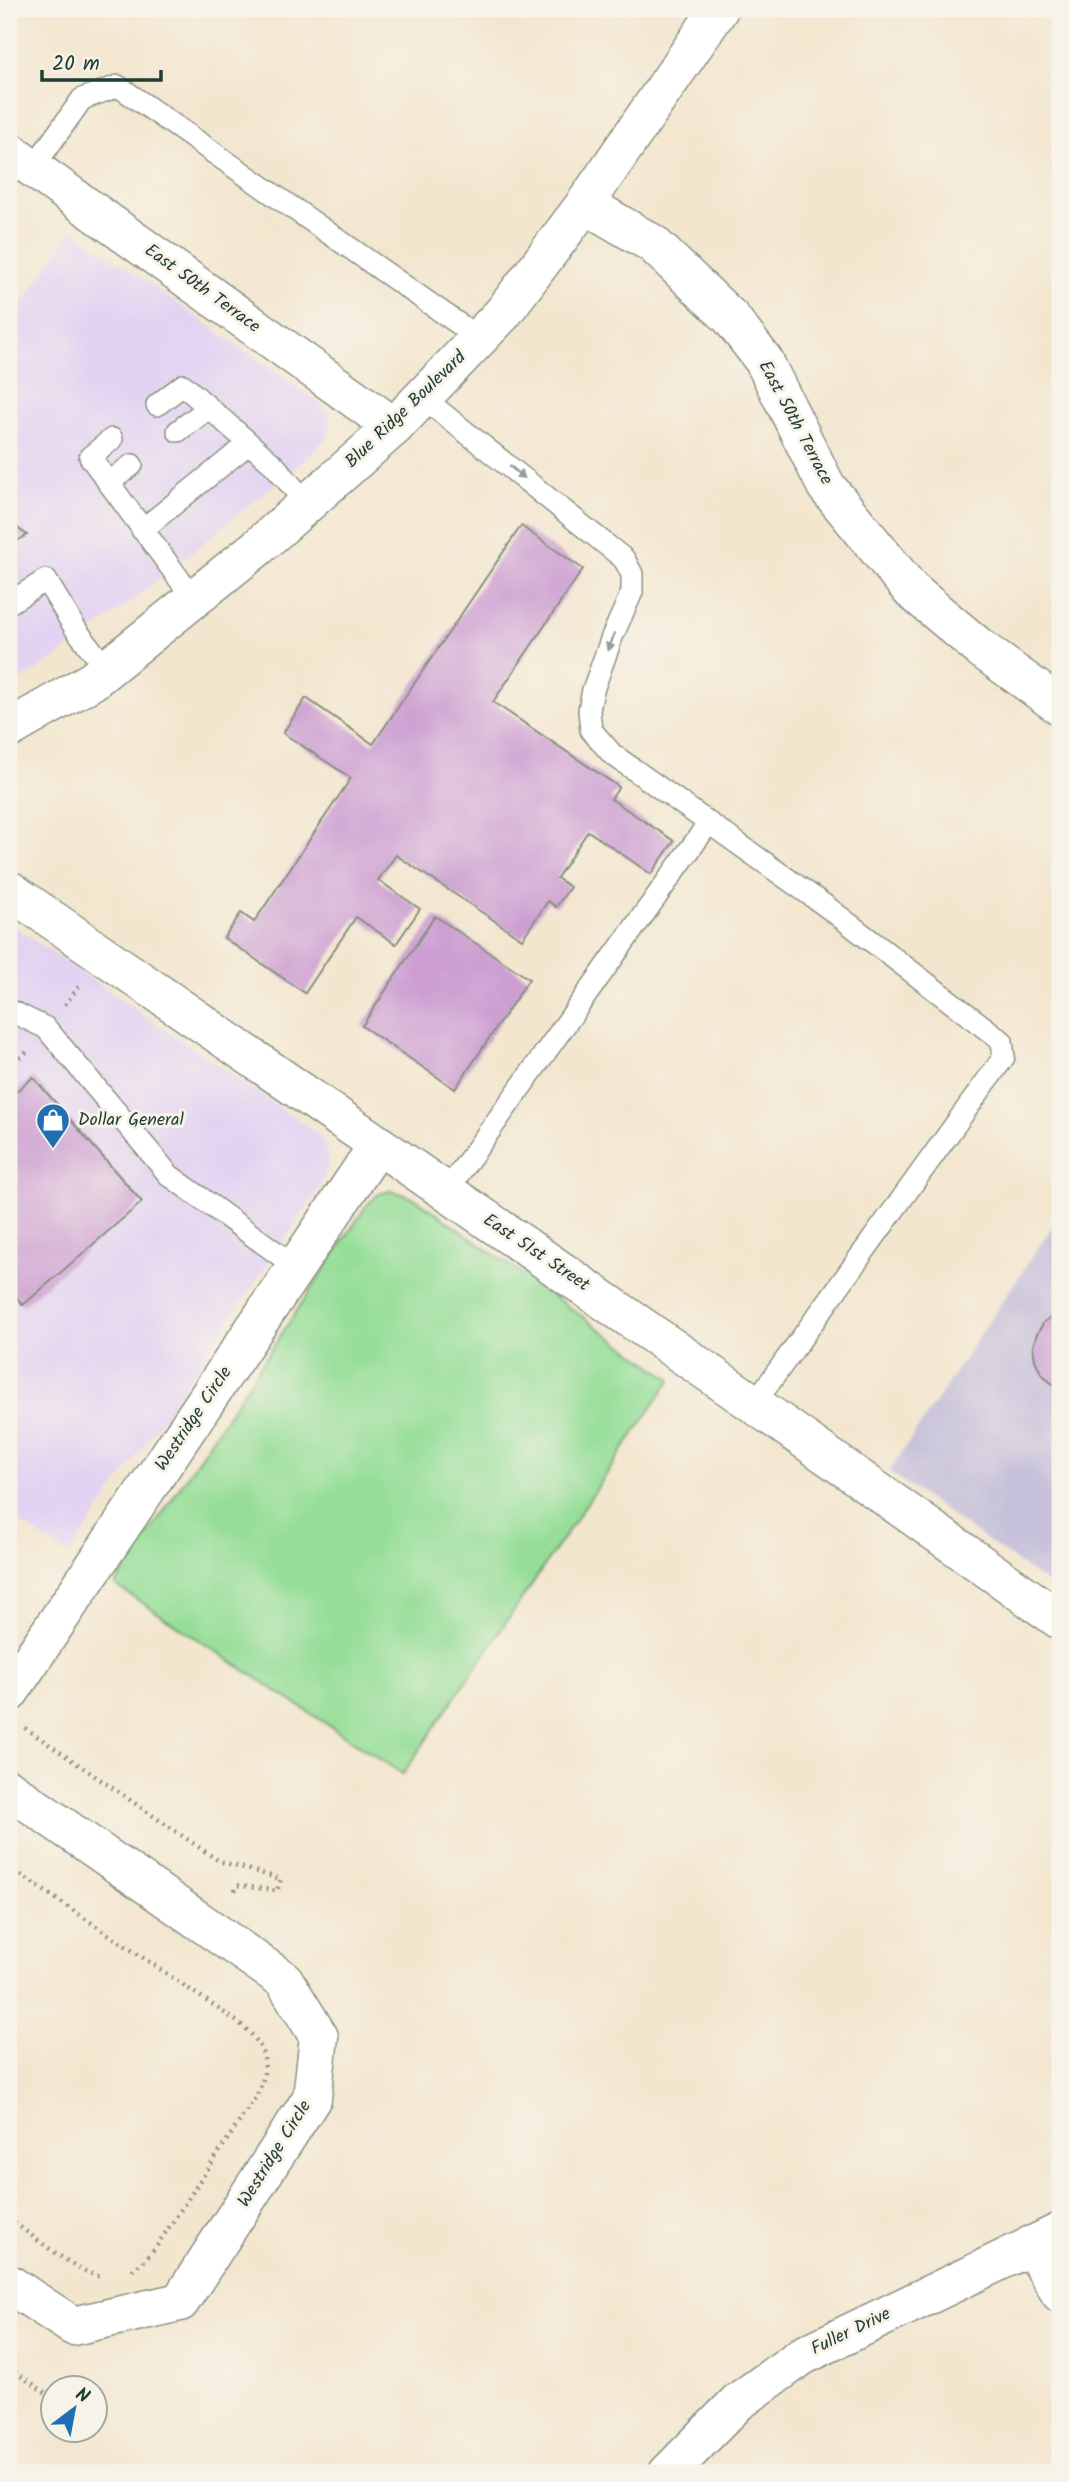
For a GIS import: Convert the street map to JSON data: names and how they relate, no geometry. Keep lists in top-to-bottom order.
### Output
{
  "streets": {
    "street": [
      "East 50th Terrace",
      "Blue Ridge Boulevard",
      "East 51st Street",
      "Westridge Circle",
      "Fuller Drive"
    ]
  },
  "crossings": [
    ["East 50th Terrace", "Blue Ridge Boulevard"],
    ["East 51st Street", "Westridge Circle"]
  ],
  "places": {
    "shop": ["Dollar General"]
  },
  "scale_bar": "20 m",
  "north": "top right"
}
